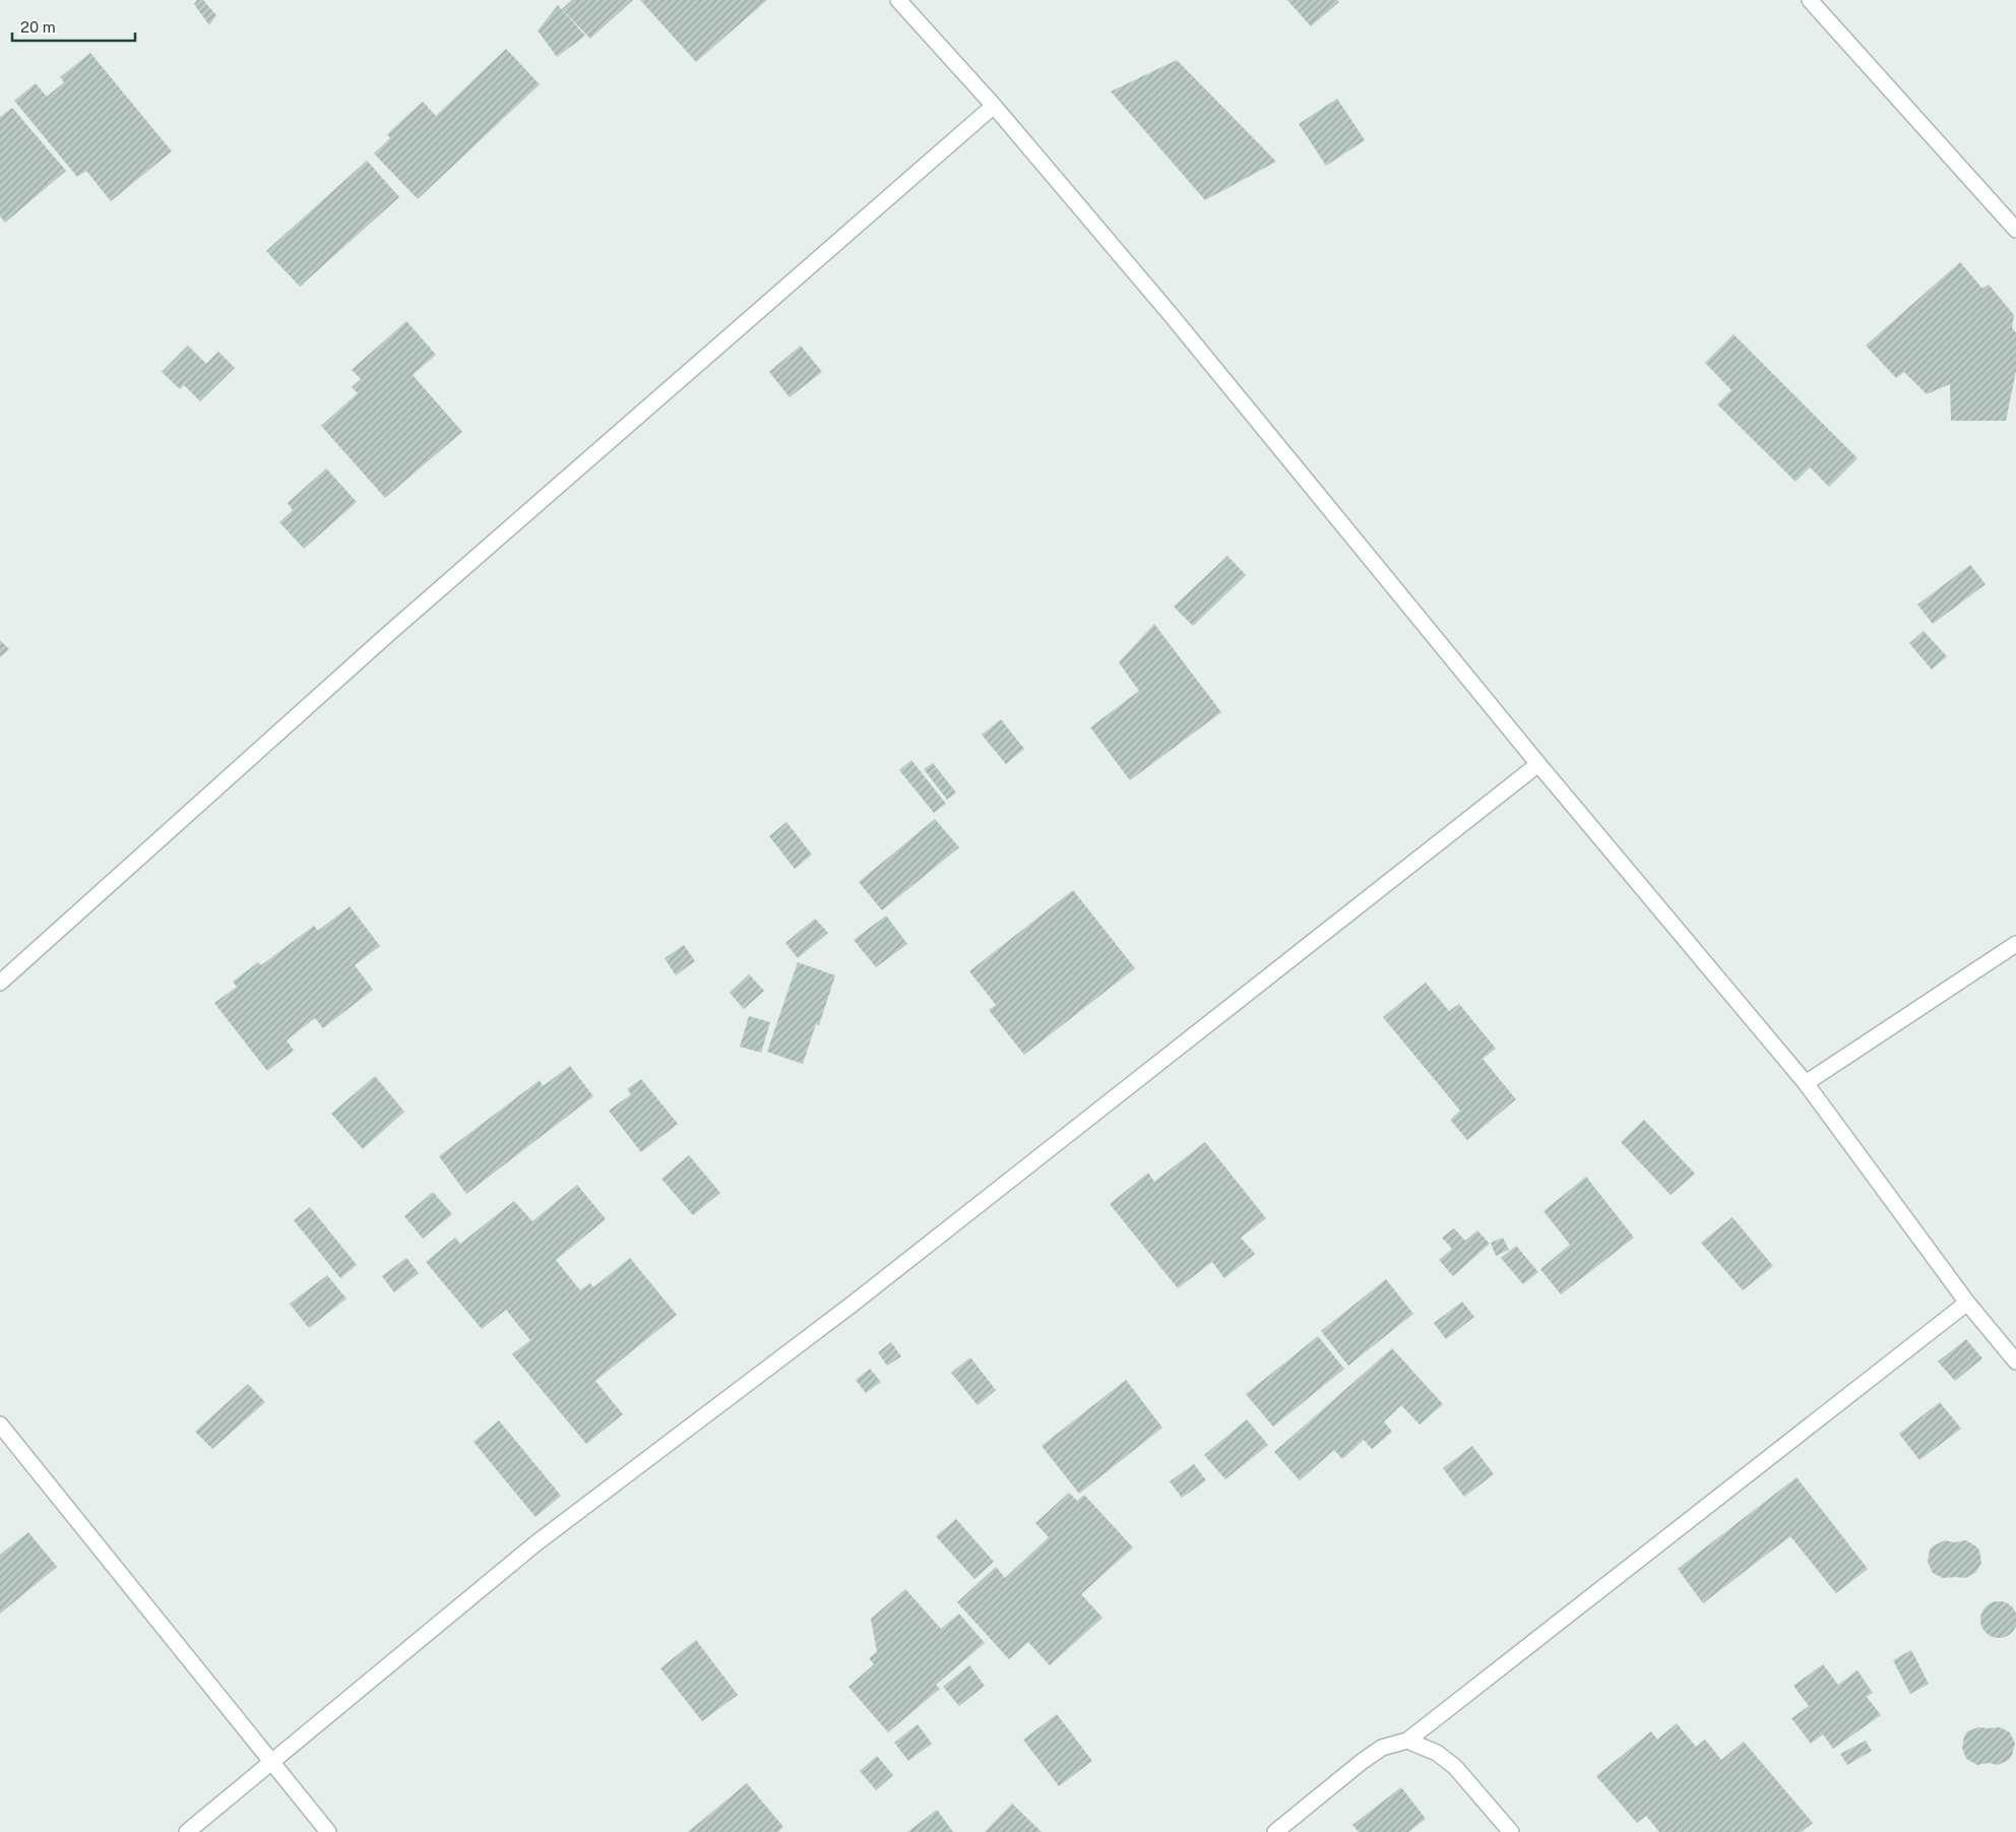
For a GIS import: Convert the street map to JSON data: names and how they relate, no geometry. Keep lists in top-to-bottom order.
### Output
{
  "scale_bar": "20 m"
}
